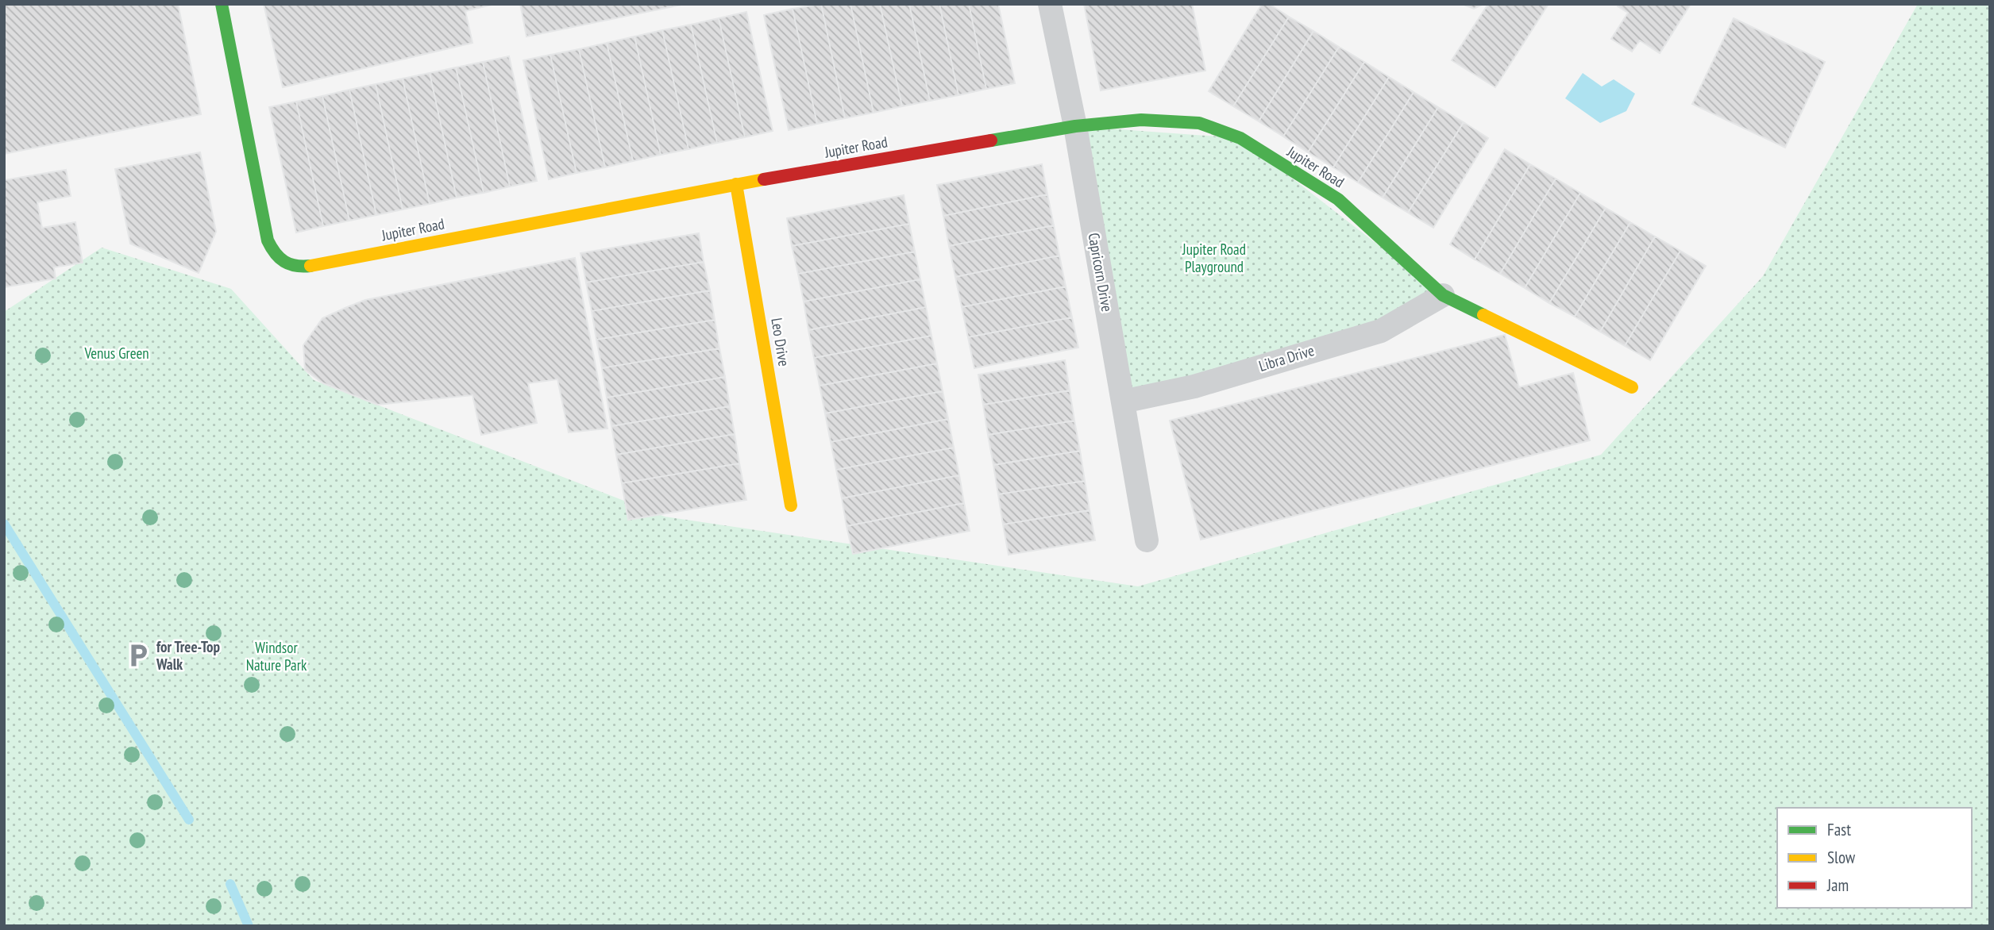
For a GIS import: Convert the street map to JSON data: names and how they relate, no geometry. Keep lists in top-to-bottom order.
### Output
{
  "streets": {
    "street": [
      "Jupiter Road",
      "Capricorn Drive",
      "Leo Drive",
      "Libra Drive"
    ]
  },
  "crossings": [
    ["Jupiter Road", "Capricorn Drive"],
    ["Jupiter Road", "Leo Drive"],
    ["Jupiter Road", "Libra Drive"],
    ["Capricorn Drive", "Libra Drive"]
  ],
  "parks": ["Jupiter Road Playground", "Venus Green", "Windsor Nature Park"],
  "places": {
    "parking": ["for Tree-Top Walk"]
  },
  "legend": ["Fast", "Slow", "Jam"]
}
